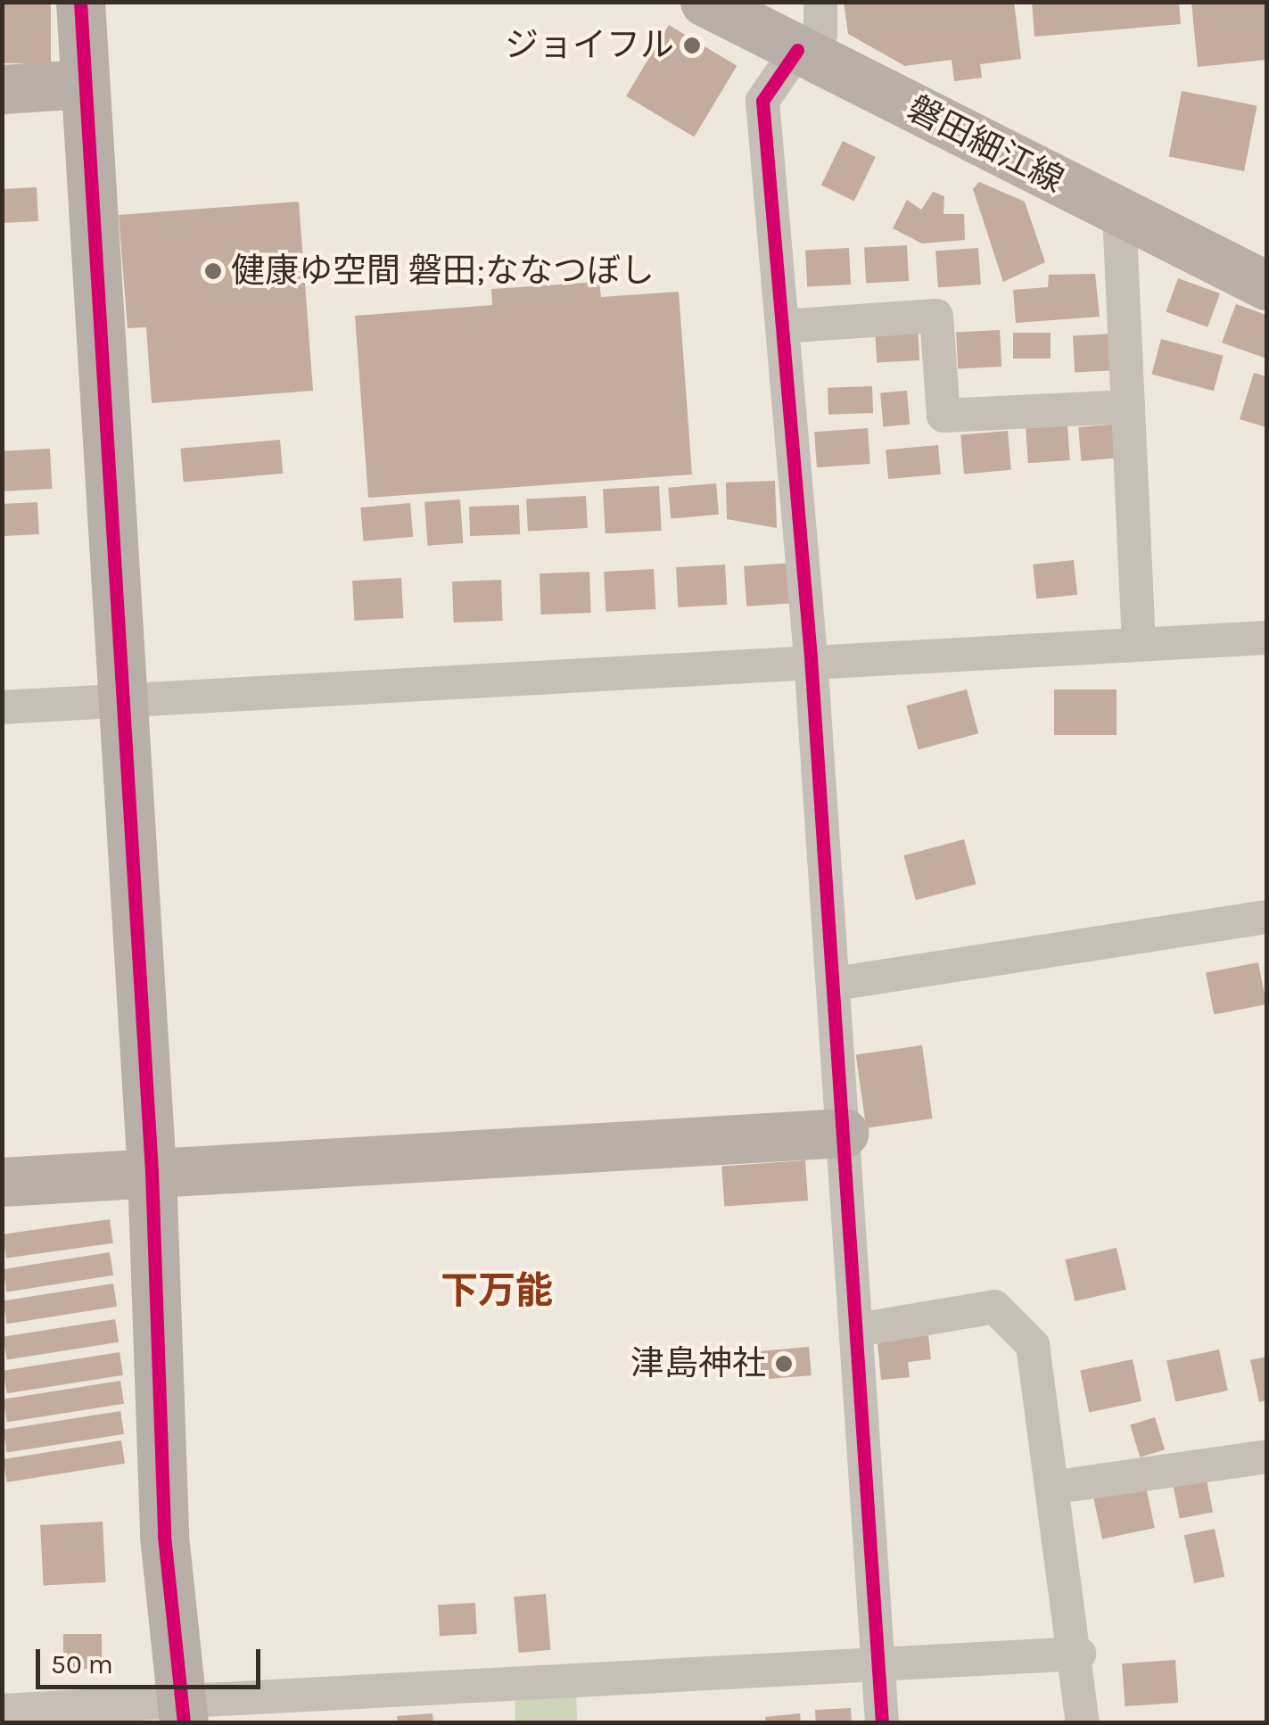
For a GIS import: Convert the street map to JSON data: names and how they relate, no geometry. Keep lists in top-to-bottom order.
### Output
{
  "streets": {
    "street": ["磐田細江線"]
  },
  "districts": ["下万能"],
  "places": ["ジョイフル", "健康ゆ空間 磐田;ななつぼし", "津島神社"],
  "scale_bar": "50 m"
}
